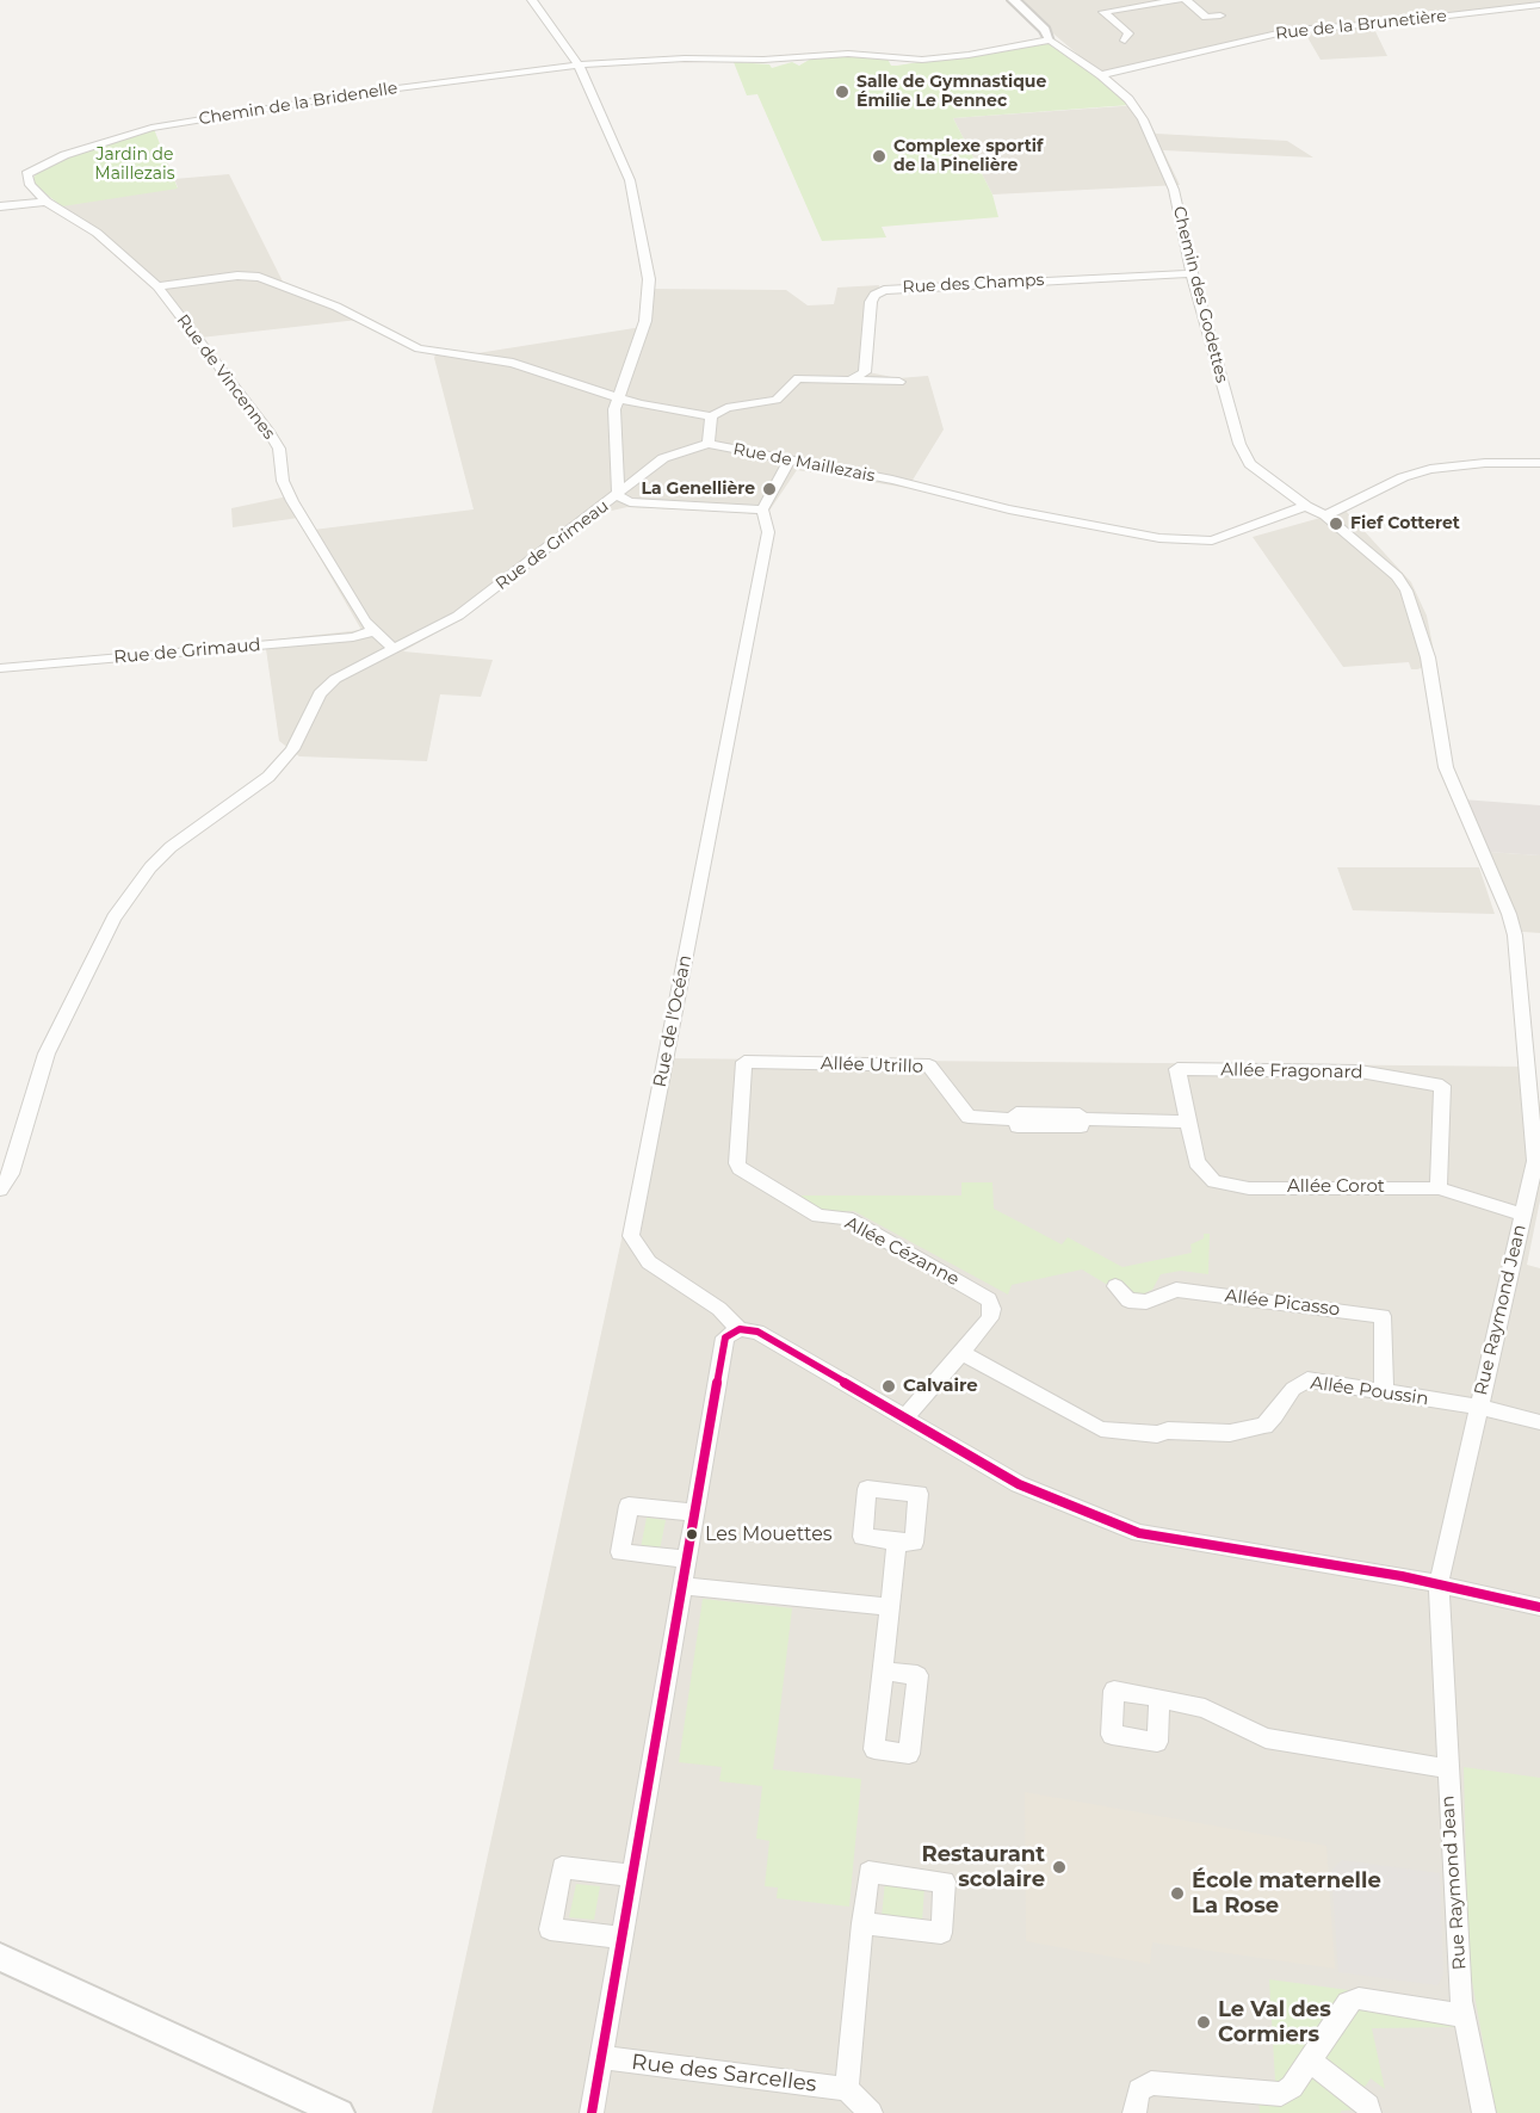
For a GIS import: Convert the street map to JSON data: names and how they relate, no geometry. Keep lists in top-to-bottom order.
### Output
{
  "streets": {
    "street": [
      "Rue de la Brunetière",
      "Chemin de la Bridenelle",
      "Rue des Champs",
      "Chemin des Godettes",
      "Rue de Vincennes",
      "Rue de Maillezais",
      "Rue de Grimeau",
      "Rue de Grimaud",
      "Rue de l'Océan",
      "Allée Utrillo",
      "Allée Fragonard",
      "Allée Corot",
      "Allée Cézanne",
      "Allée Picasso",
      "Rue Raymond Jean",
      "Allée Poussin",
      "Rue des Sarcelles"
    ]
  },
  "crossings": [
    ["Rue de la Brunetière", "Chemin des Godettes"],
    ["Chemin de la Bridenelle", "Chemin des Godettes"],
    ["Rue des Champs", "Chemin des Godettes"],
    ["Chemin des Godettes", "Rue de Maillezais"],
    ["Rue de Vincennes", "Rue de Grimeau"],
    ["Rue de Vincennes", "Rue de Grimaud"],
    ["Rue de Maillezais", "Rue de Grimeau"],
    ["Rue de l'Océan", "Allée Cézanne"],
    ["Rue de l'Océan", "Rue Raymond Jean"],
    ["Allée Utrillo", "Allée Fragonard"],
    ["Allée Utrillo", "Allée Corot"],
    ["Allée Utrillo", "Allée Cézanne"],
    ["Allée Fragonard", "Allée Corot"],
    ["Allée Corot", "Rue Raymond Jean"],
    ["Allée Cézanne", "Allée Poussin"],
    ["Allée Picasso", "Allée Poussin"],
    ["Rue Raymond Jean", "Allée Poussin"]
  ],
  "parks": ["Jardin de Maillezais"],
  "places": [
    "Salle de Gymnastique Émilie Le Pennec",
    "Complexe sportif de la Pinelière",
    "La Genellière",
    "Fief Cotteret",
    "Calvaire",
    "Les Mouettes",
    "Restaurant scolaire",
    "École maternelle La Rose",
    "Le Val des Cormiers"
  ]
}
